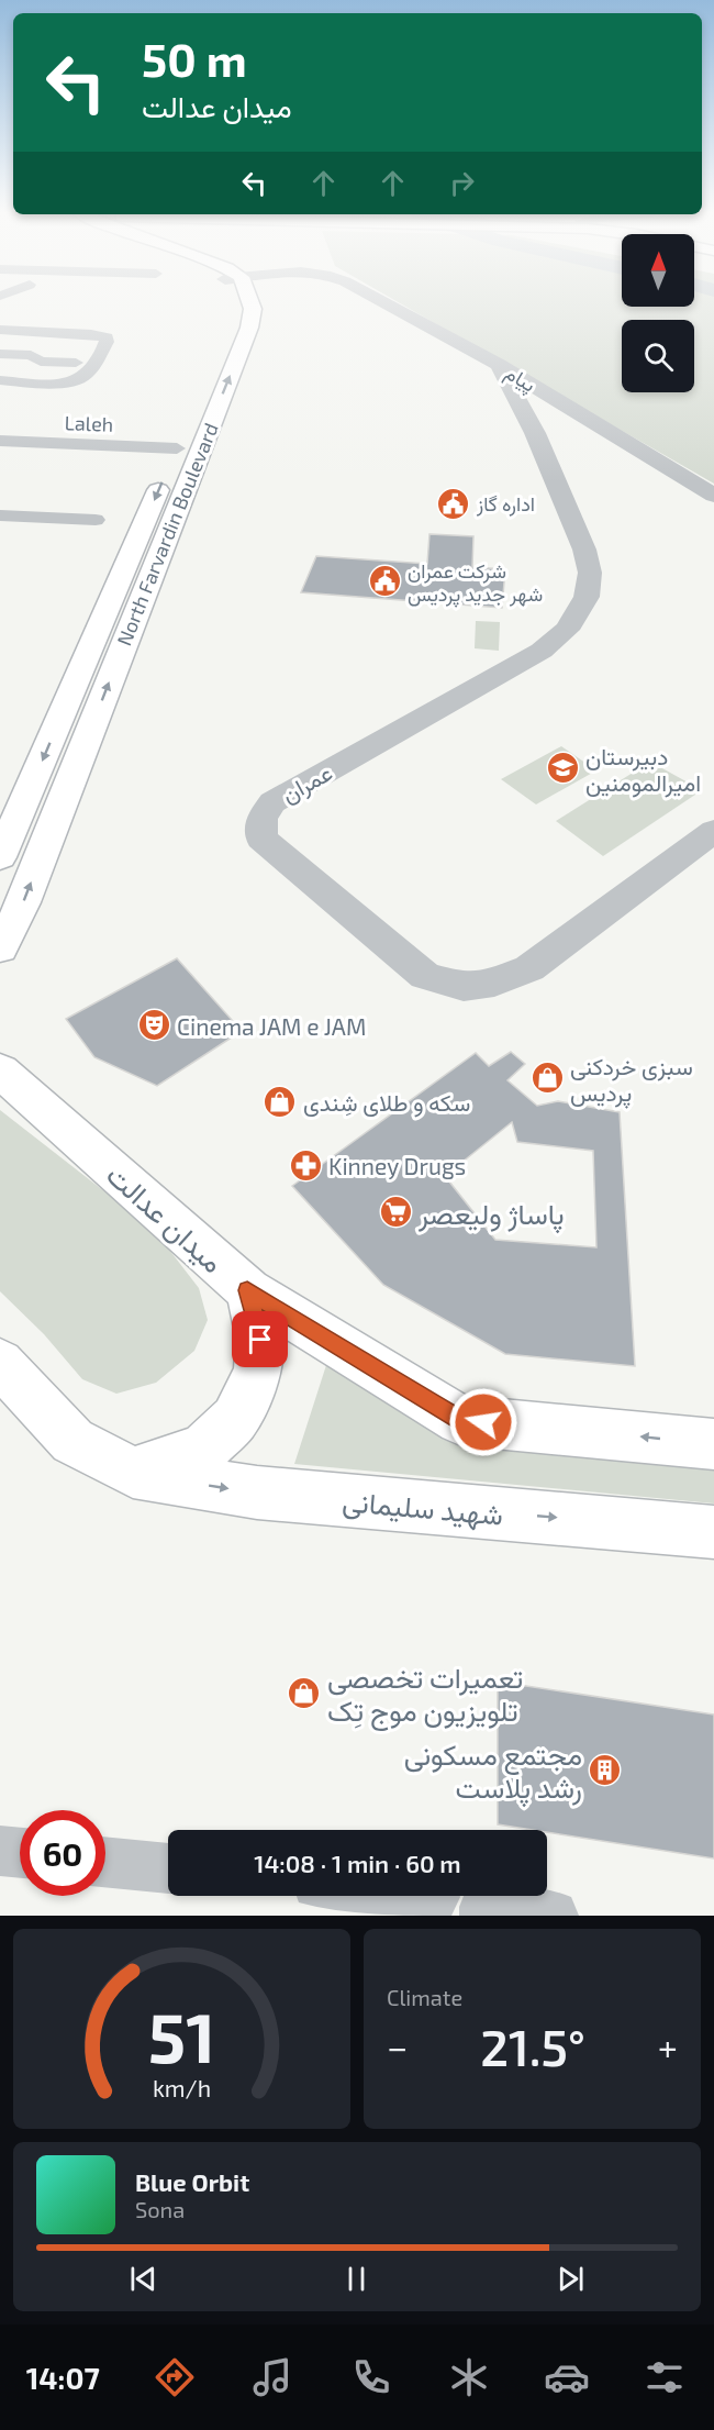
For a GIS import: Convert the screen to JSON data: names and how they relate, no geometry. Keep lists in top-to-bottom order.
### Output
{
  "streets": {
    "main road": ["North Farvardin Boulevard", "میدان عدالت", "شهید سلیمانی"],
    "street": ["پیام", "Laleh", "عمران"]
  },
  "crossings": [
    ["پیام", "عمران"],
    ["Laleh", "North Farvardin Boulevard"]
  ],
  "one_way": ["میدان عدالت", "شهید سلیمانی"],
  "places": {
    "public building": ["اداره گاز", "شرکت عمران شهر جدید پردیس"],
    "school or university": ["دبیرستان امیرالمومنین"],
    "theatre": ["Cinema JAM e JAM"],
    "shop": ["سبزی خردکنی پردیس", "سکه و طلای شِندی", "تعمیرات تخصصی تلویزیون موج تِک"],
    "pharmacy": ["Kinney Drugs"],
    "supermarket": ["پاساژ ولیعصر"],
    "building": ["مجتمع مسکونی رشد پلاست"]
  },
  "north": "top",
  "page": {
    "turn": ["50 m", "میدان عدالت"],
    "limit": "60",
    "trip": "14:08 · 1 min · 60 m",
    "tile": "Climate",
    "heat": ["−", "21.5°", "+"],
    "song": ["Blue Orbit", "Sona"],
    "tabs": "14:07",
    "gauge": ["51", "km/h"]
  }
}
